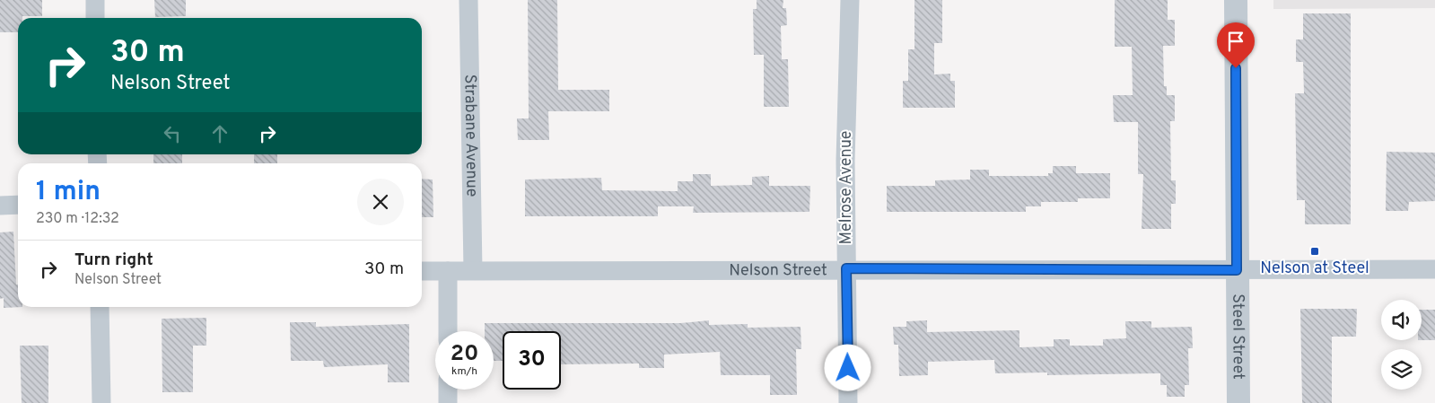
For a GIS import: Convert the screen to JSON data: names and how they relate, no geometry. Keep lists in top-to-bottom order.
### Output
{
  "streets": {
    "street": [
      "Strabane Avenue",
      "Melrose Avenue",
      "Nelson Street",
      "Steel Street"
    ]
  },
  "crossings": [
    ["Strabane Avenue", "Nelson Street"],
    ["Melrose Avenue", "Nelson Street"],
    ["Nelson Street", "Steel Street"]
  ],
  "places": {
    "transit": ["Nelson at Steel"]
  },
  "page": {
    "turn": ["30 m", "Nelson Street"],
    "heading": ["1 min", "230 m · 12:32"],
    "list": [
      {
        "name": "Turn right",
        "note": "Nelson Street",
        "value": "30 m"
      }
    ],
    "speed": "20 km/h",
    "limit": "30"
  }
}
